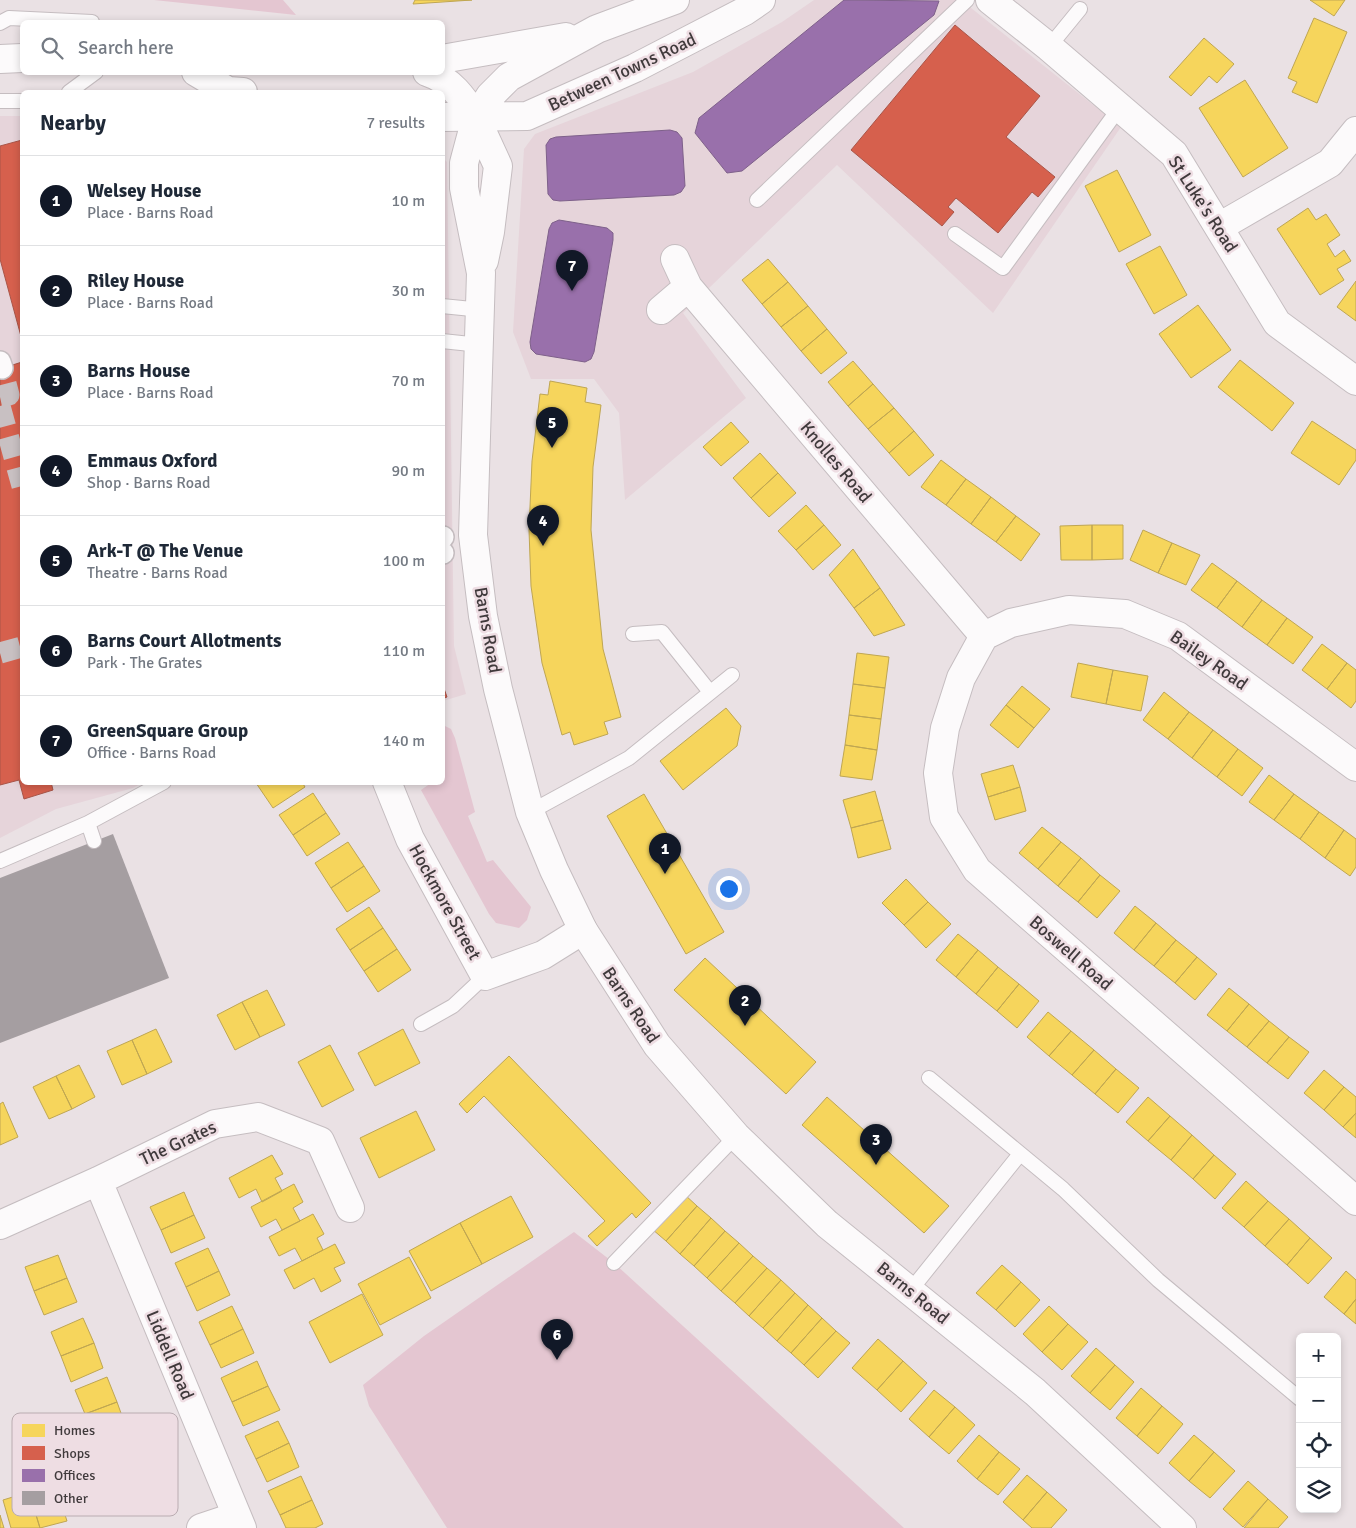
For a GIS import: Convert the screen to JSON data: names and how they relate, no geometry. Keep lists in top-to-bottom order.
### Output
{
  "streets": {
    "street": [
      "Between Towns Road",
      "St Luke's Road",
      "Knolles Road",
      "Barns Road",
      "Bailey Road",
      "Hockmore Street",
      "Boswell Road",
      "The Grates",
      "Liddell Road"
    ]
  },
  "crossings": [
    ["Between Towns Road", "Barns Road"],
    ["Knolles Road", "Bailey Road"],
    ["Knolles Road", "Boswell Road"],
    ["Barns Road", "Hockmore Street"],
    ["Bailey Road", "Boswell Road"],
    ["The Grates", "Liddell Road"]
  ],
  "legend": [
    "Homes",
    "Shops",
    "Offices",
    "Other"
  ],
  "page": {
    "search": "Search here",
    "heading": ["Nearby", "7 results"],
    "list": [
      {
        "mark": "1",
        "name": "Welsey House",
        "note": "Place · Barns Road",
        "value": "10 m"
      },
      {
        "mark": "2",
        "name": "Riley House",
        "note": "Place · Barns Road",
        "value": "30 m"
      },
      {
        "mark": "3",
        "name": "Barns House",
        "note": "Place · Barns Road",
        "value": "70 m"
      },
      {
        "mark": "4",
        "name": "Emmaus Oxford",
        "note": "Shop · Barns Road",
        "value": "90 m"
      },
      {
        "mark": "5",
        "name": "Ark-T @ The Venue",
        "note": "Theatre · Barns Road",
        "value": "100 m"
      },
      {
        "mark": "6",
        "name": "Barns Court Allotments",
        "note": "Park · The Grates",
        "value": "110 m"
      },
      {
        "mark": "7",
        "name": "GreenSquare Group",
        "note": "Office · Barns Road",
        "value": "140 m"
      }
    ],
    "pins": [
      "7",
      "5",
      "4",
      "1",
      "2",
      "3",
      "6"
    ],
    "map_buttons": ["+", "−"]
  }
}
